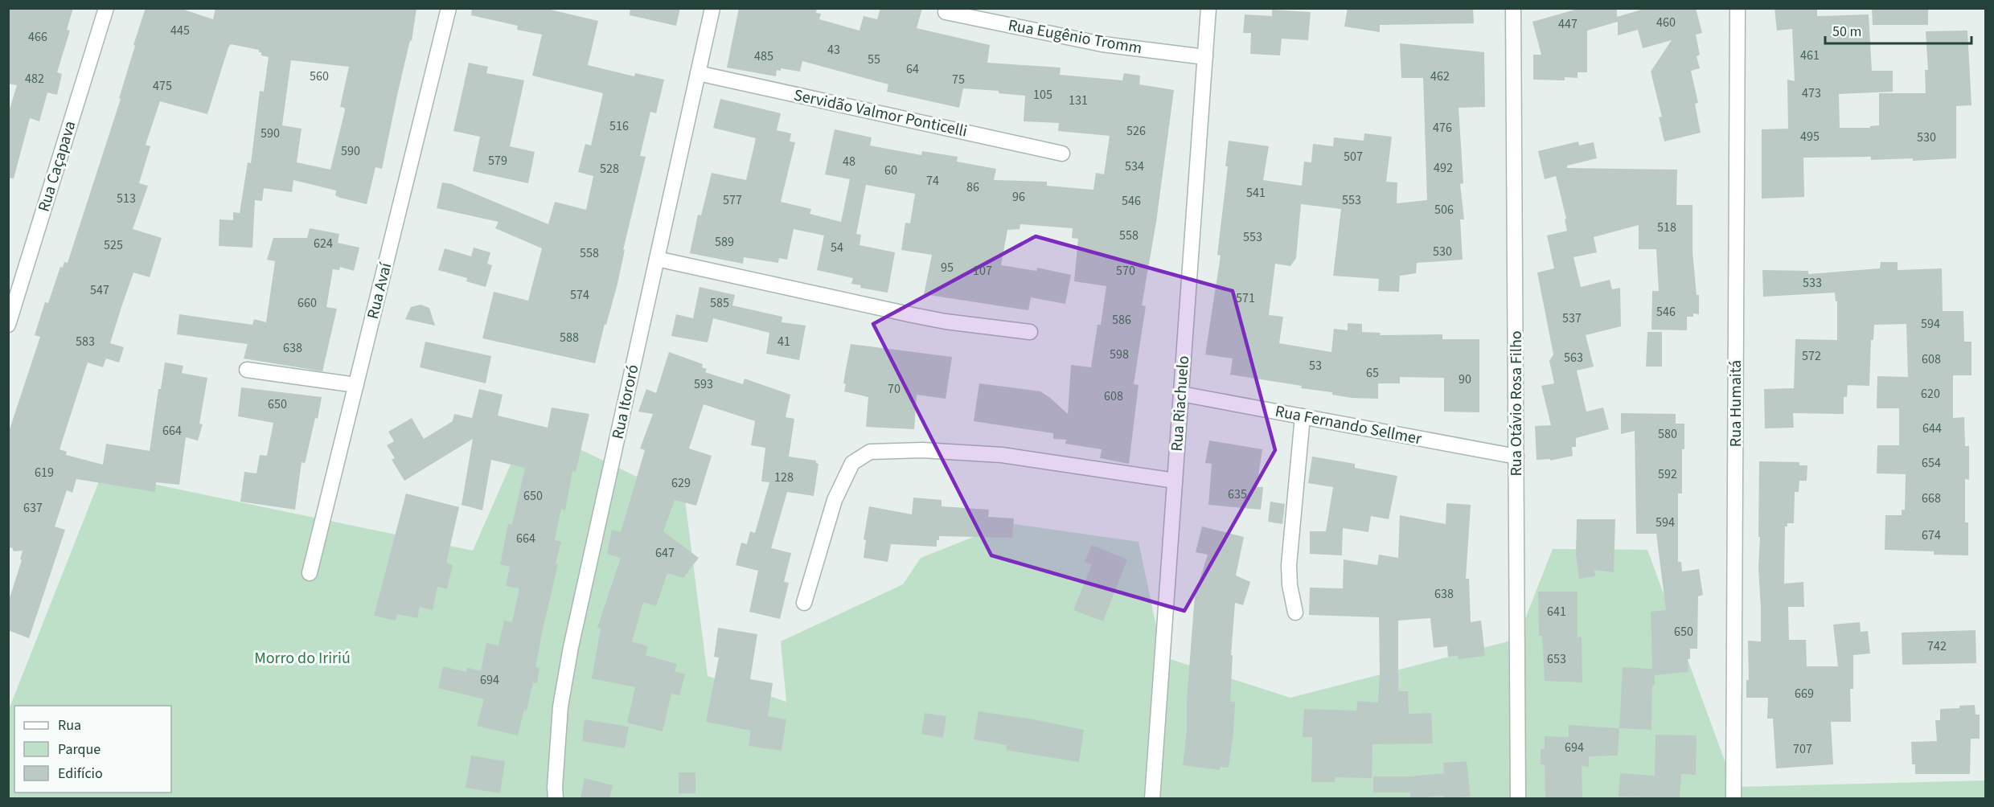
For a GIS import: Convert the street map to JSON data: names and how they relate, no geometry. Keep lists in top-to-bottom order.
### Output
{
  "streets": {
    "street": [
      "Rua Eugênio Tromm",
      "Servidão Valmor Ponticelli",
      "Rua Caçapava",
      "Rua Avaí",
      "Rua Itororó",
      "Rua Riachuelo",
      "Rua Otávio Rosa Filho",
      "Rua Humaitá",
      "Rua Fernando Sellmer"
    ]
  },
  "crossings": [
    ["Rua Eugênio Tromm", "Rua Riachuelo"],
    ["Servidão Valmor Ponticelli", "Rua Itororó"],
    ["Rua Riachuelo", "Rua Fernando Sellmer"],
    ["Rua Otávio Rosa Filho", "Rua Fernando Sellmer"]
  ],
  "parks": ["Morro do Iririú"],
  "house_numbers": [
    "460",
    "447",
    "445",
    "466",
    "43",
    "461",
    "485",
    "55",
    "64",
    "560",
    "462",
    "482",
    "75",
    "475",
    "473",
    "105",
    "131",
    "516",
    "476",
    "526",
    "590",
    "495",
    "530",
    "590",
    "507",
    "579",
    "48",
    "534",
    "492",
    "528",
    "60",
    "74",
    "86",
    "541",
    "96",
    "513",
    "577",
    "553",
    "546",
    "506",
    "518",
    "558",
    "553",
    "589",
    "624",
    "525",
    "54",
    "530",
    "558",
    "95",
    "107",
    "570",
    "533",
    "547",
    "574",
    "571",
    "660",
    "585",
    "546",
    "537",
    "586",
    "594",
    "588",
    "583",
    "41",
    "638",
    "598",
    "572",
    "563",
    "608",
    "53",
    "65",
    "90",
    "593",
    "70",
    "620",
    "608",
    "650",
    "644",
    "664",
    "580",
    "654",
    "619",
    "592",
    "128",
    "629",
    "635",
    "650",
    "668",
    "637",
    "594",
    "674",
    "664",
    "647",
    "638",
    "641",
    "650",
    "742",
    "653",
    "694",
    "669",
    "694",
    "707"
  ],
  "legend": ["Rua", "Parque", "Edifício"],
  "scale_bar": "50 m"
}
